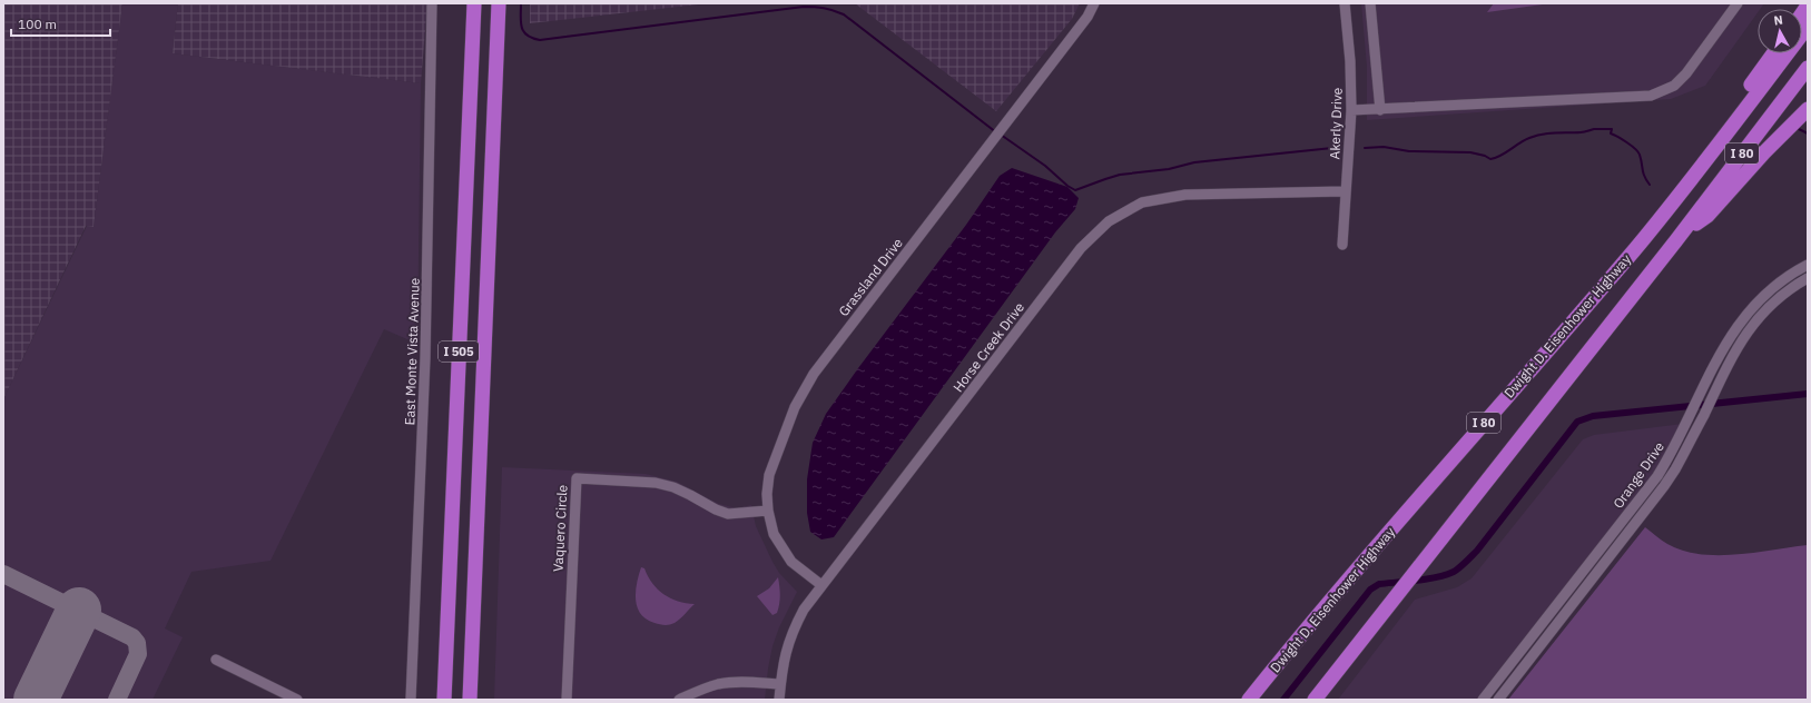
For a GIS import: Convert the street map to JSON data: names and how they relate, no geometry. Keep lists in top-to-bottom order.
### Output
{
  "streets": {
    "highway": ["I 80", "Dwight D. Eisenhower Highway", "I 505"],
    "street": [
      "Akerly Drive",
      "Grassland Drive",
      "Horse Creek Drive",
      "East Monte Vista Avenue",
      "Orange Drive",
      "Vaquero Circle"
    ]
  },
  "crossings": [
    ["Akerly Drive", "Horse Creek Drive"],
    ["Grassland Drive", "Horse Creek Drive"],
    ["Grassland Drive", "Vaquero Circle"]
  ],
  "scale_bar": "100 m",
  "north": "top"
}
